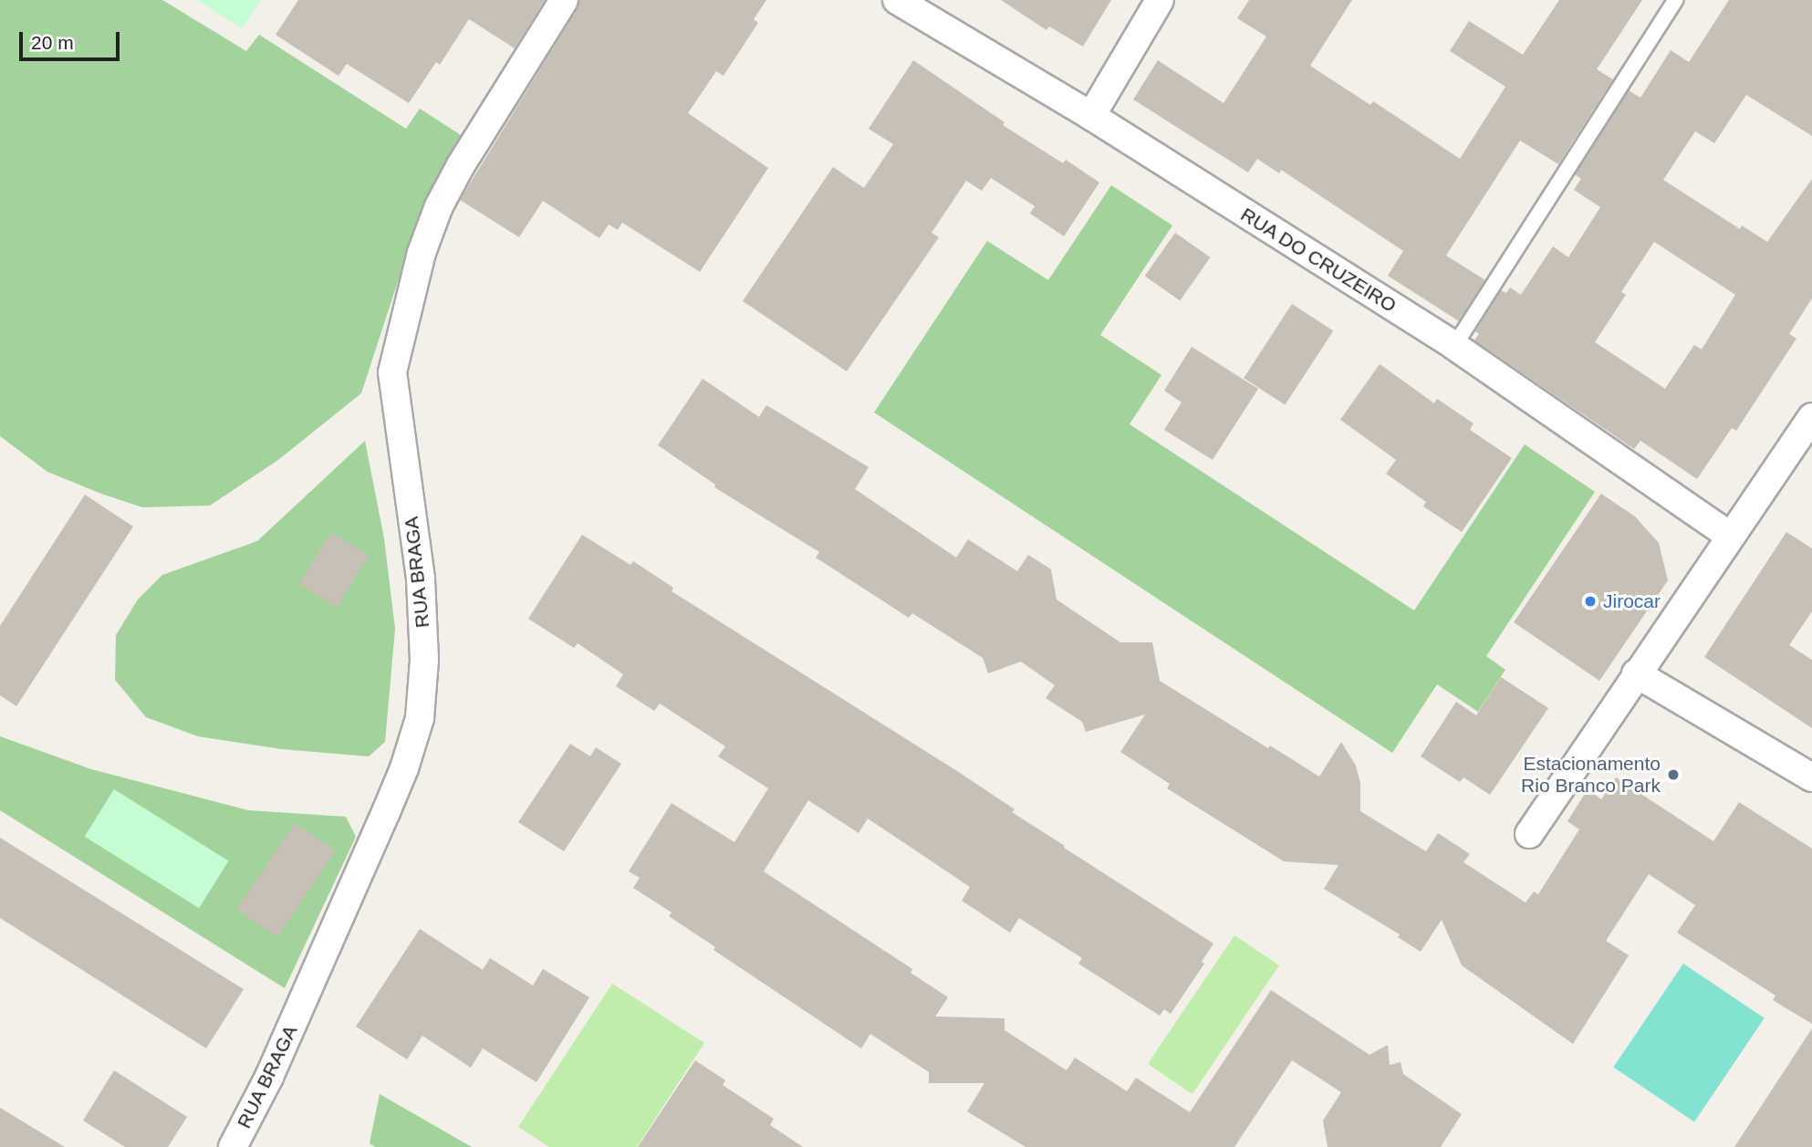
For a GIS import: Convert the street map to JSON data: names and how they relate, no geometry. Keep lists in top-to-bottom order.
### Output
{
  "streets": {
    "street": ["RUA DO CRUZEIRO", "RUA BRAGA"]
  },
  "places": ["Jirocar", "Estacionamento Rio Branco Park"],
  "scale_bar": "20 m"
}
